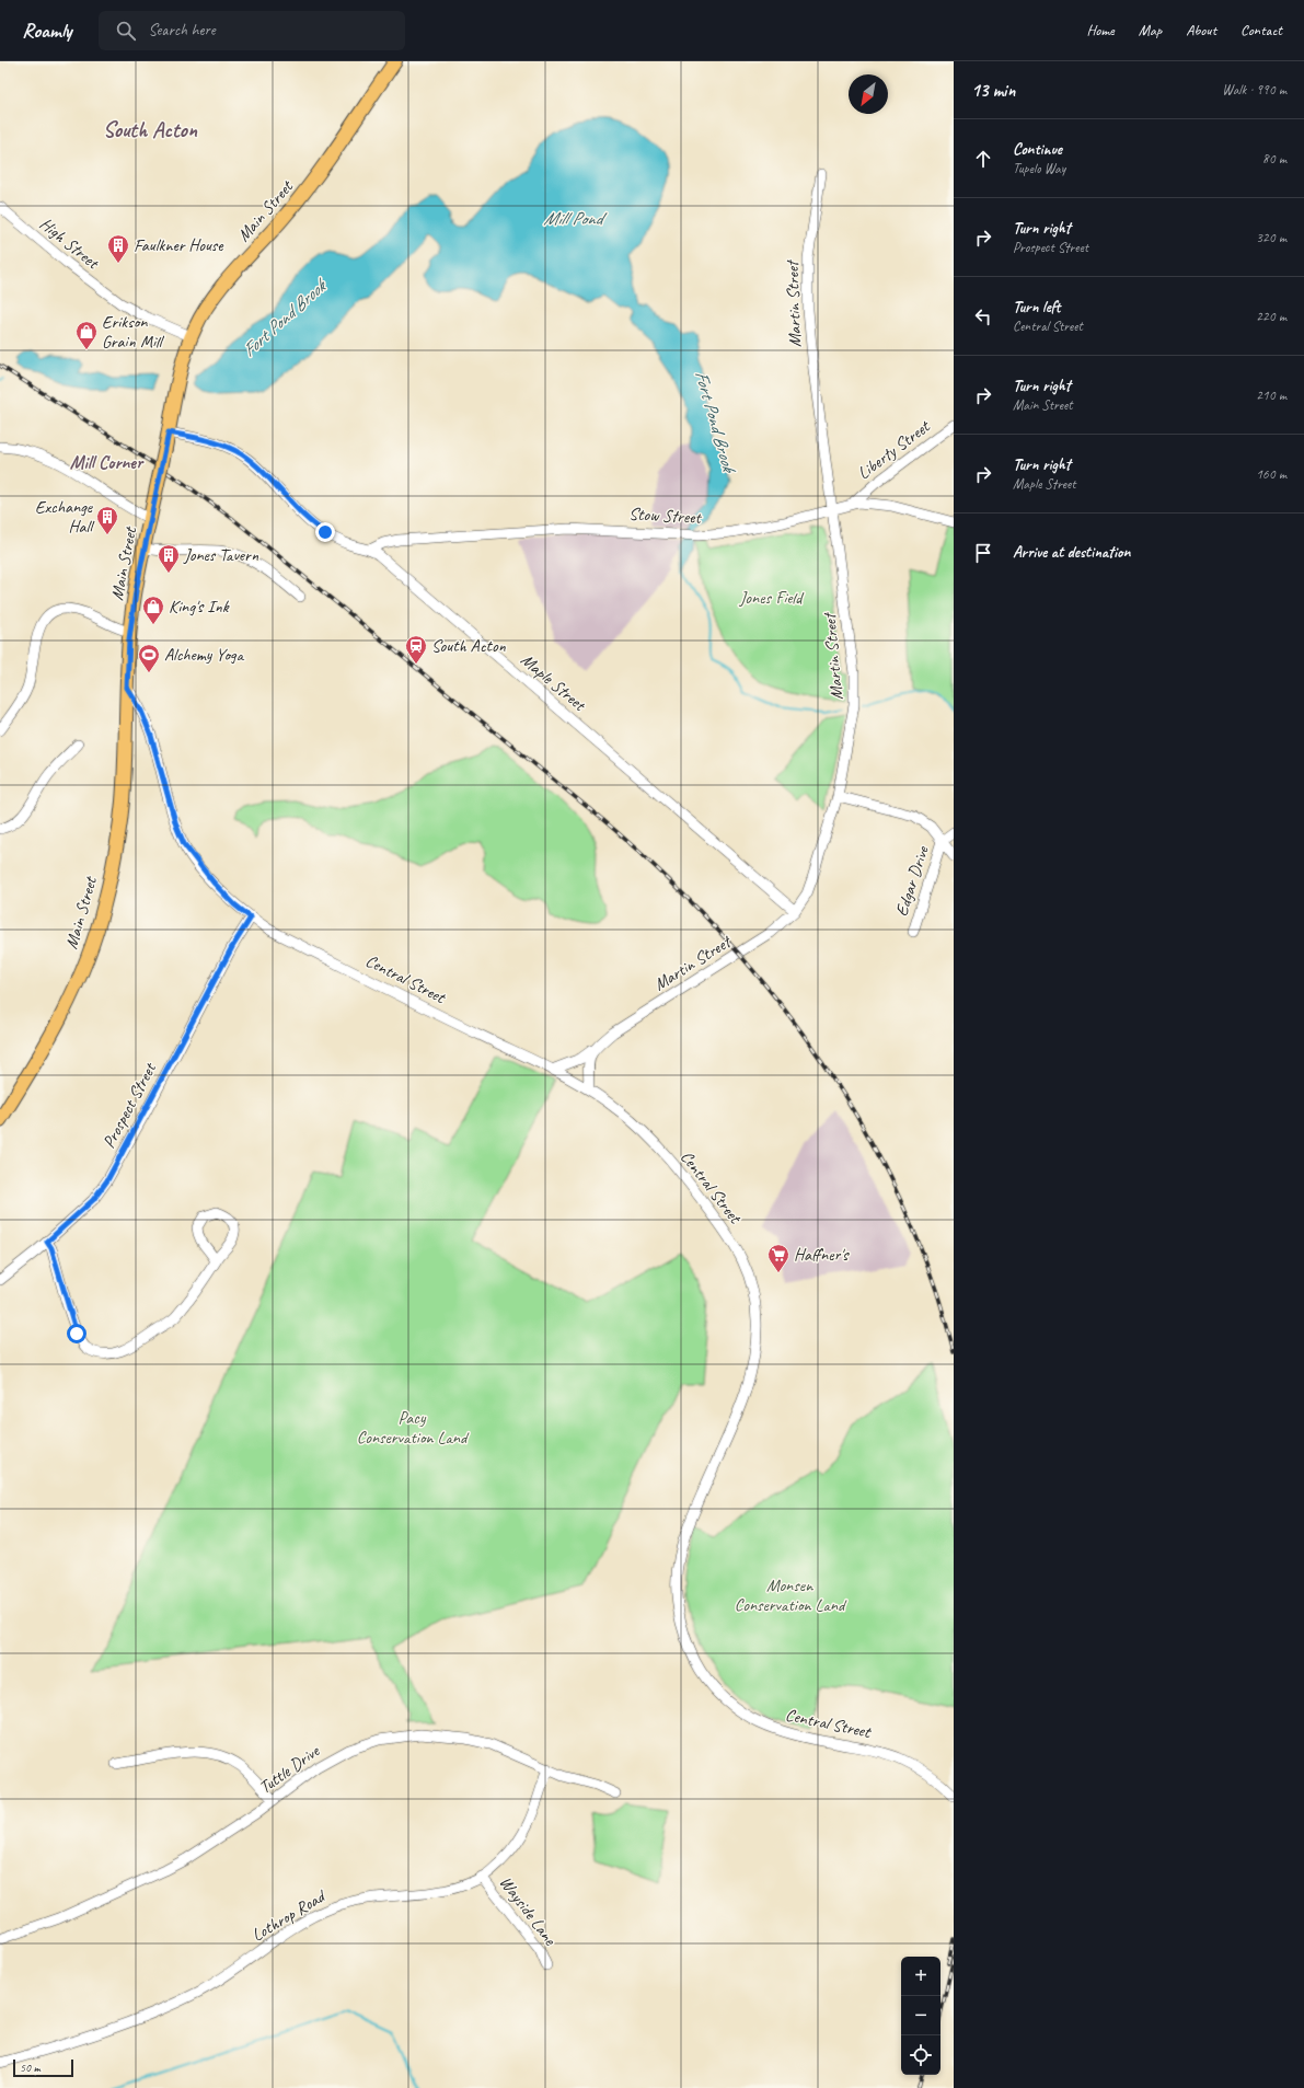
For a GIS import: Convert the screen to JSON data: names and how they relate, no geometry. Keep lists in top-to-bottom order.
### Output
{
  "streets": {
    "main road": ["Main Street"],
    "street": [
      "High Street",
      "Martin Street",
      "Liberty Street",
      "Stow Street",
      "Maple Street",
      "Edgar Drive",
      "Central Street",
      "Prospect Street",
      "Tuttle Drive",
      "Wayside Lane",
      "Lothrop Road"
    ]
  },
  "crossings": [
    ["Main Street", "High Street"],
    ["Main Street", "Maple Street"],
    ["Main Street", "Central Street"],
    ["Martin Street", "Stow Street"],
    ["Martin Street", "Maple Street"],
    ["Martin Street", "Central Street"],
    ["Liberty Street", "Stow Street"],
    ["Stow Street", "Maple Street"],
    ["Central Street", "Prospect Street"],
    ["Tuttle Drive", "Lothrop Road"],
    ["Wayside Lane", "Lothrop Road"]
  ],
  "districts": ["South Acton", "Mill Corner"],
  "water": ["Mill Pond", "Fort Pond Brook"],
  "parks": ["Jones Field", "Pacy Conservation Land", "Monsen Conservation Land"],
  "places": {
    "building": ["Faulkner House", "Exchange Hall", "Jones Tavern"],
    "shop": ["Erikson Grain Mill", "King's Ink"],
    "station": ["South Acton"],
    "sports": ["Alchemy Yoga"],
    "supermarket": ["Haffner's"]
  },
  "scale_bar": "50 m",
  "north": "bottom left",
  "page": {
    "header": "Roamly",
    "search": "Search here",
    "nav": [
      "Home",
      "Map",
      "About",
      "Contact"
    ],
    "heading": ["13 min", "Walk · 990 m"],
    "list": [
      ["Continue", "Tupelo Way", "80 m"],
      ["Turn right", "Prospect Street", "320 m"],
      ["Turn left", "Central Street", "220 m"],
      ["Turn right", "Main Street", "210 m"],
      ["Turn right", "Maple Street", "160 m"],
      "Arrive at destination"
    ],
    "map_buttons": ["+", "−"],
    "scale": "50 m"
  }
}
